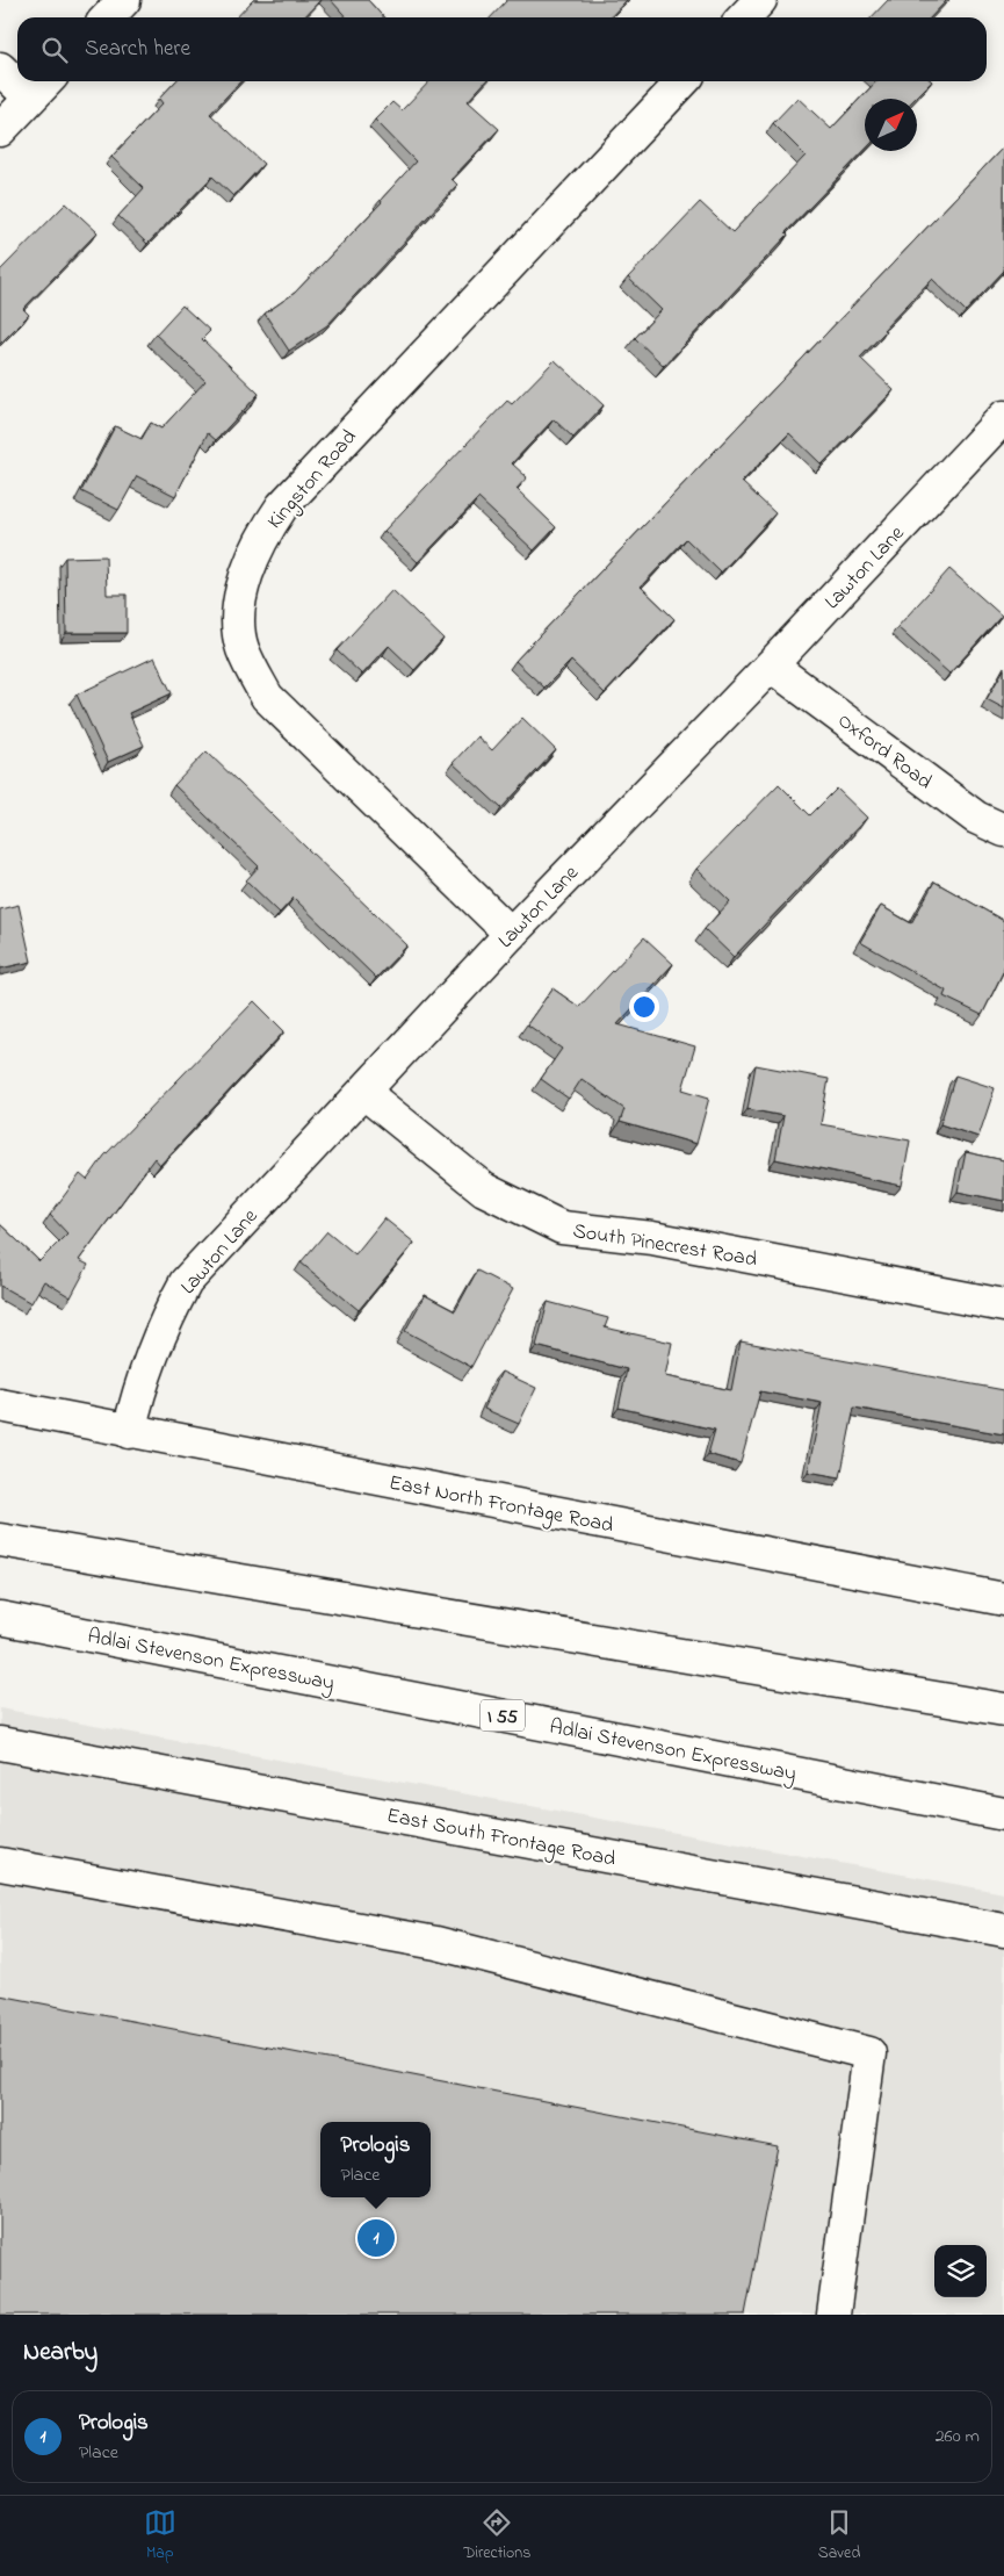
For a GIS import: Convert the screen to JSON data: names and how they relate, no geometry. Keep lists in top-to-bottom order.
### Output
{
  "streets": {
    "main road": [
      "Kingston Road",
      "Lawton Lane",
      "Oxford Road",
      "South Pinecrest Road",
      "East North Frontage Road",
      "Adlai Stevenson Expressway",
      "I 55",
      "East South Frontage Road"
    ]
  },
  "crossings": [
    ["Kingston Road", "Lawton Lane"],
    ["Lawton Lane", "Oxford Road"],
    ["Lawton Lane", "South Pinecrest Road"],
    ["Lawton Lane", "East North Frontage Road"]
  ],
  "north": "top right",
  "page": {
    "search": "Search here",
    "popup": ["Prologis", "Place"],
    "pins": "1",
    "heading": "Nearby",
    "list": [
      {
        "mark": "1",
        "name": "Prologis",
        "note": "Place",
        "value": "260 m"
      }
    ],
    "nav": ["Map", "Directions", "Saved"]
  }
}
